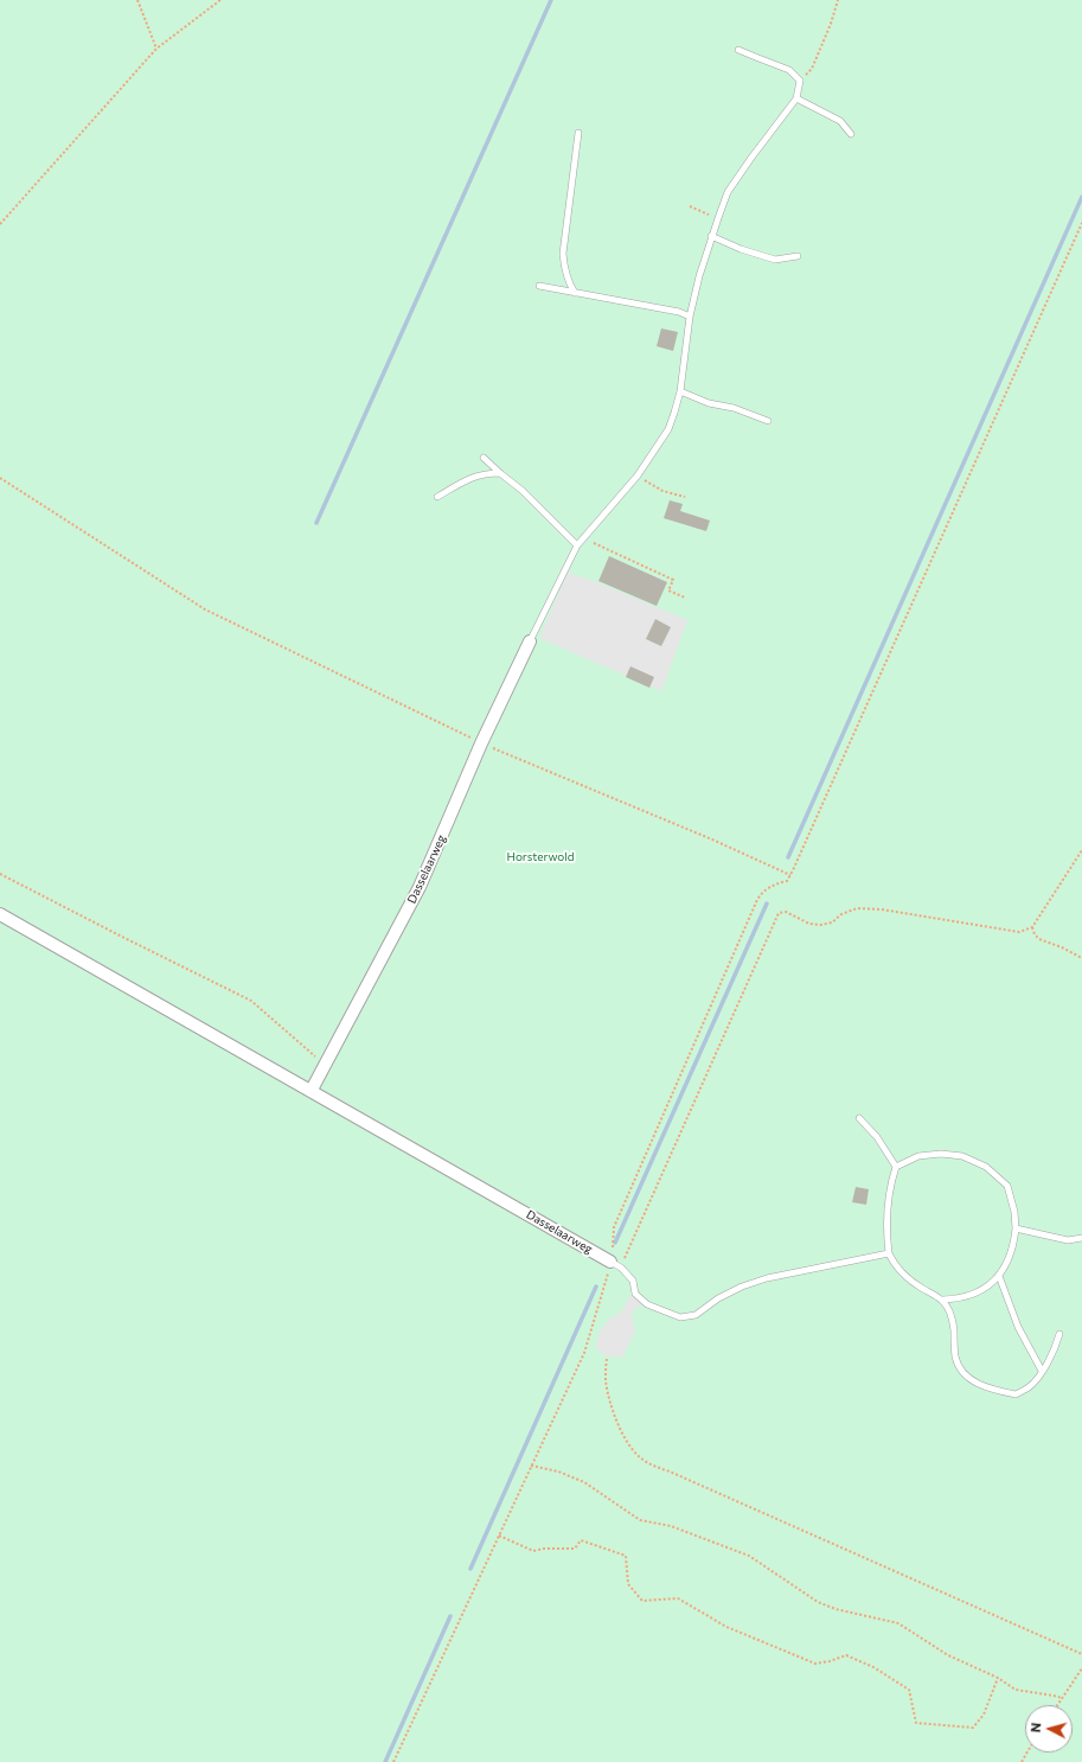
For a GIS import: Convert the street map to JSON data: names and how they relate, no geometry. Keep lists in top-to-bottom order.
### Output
{
  "streets": {
    "street": ["Dasselaarweg"]
  },
  "parks": ["Horsterwold"],
  "north": "left"
}
